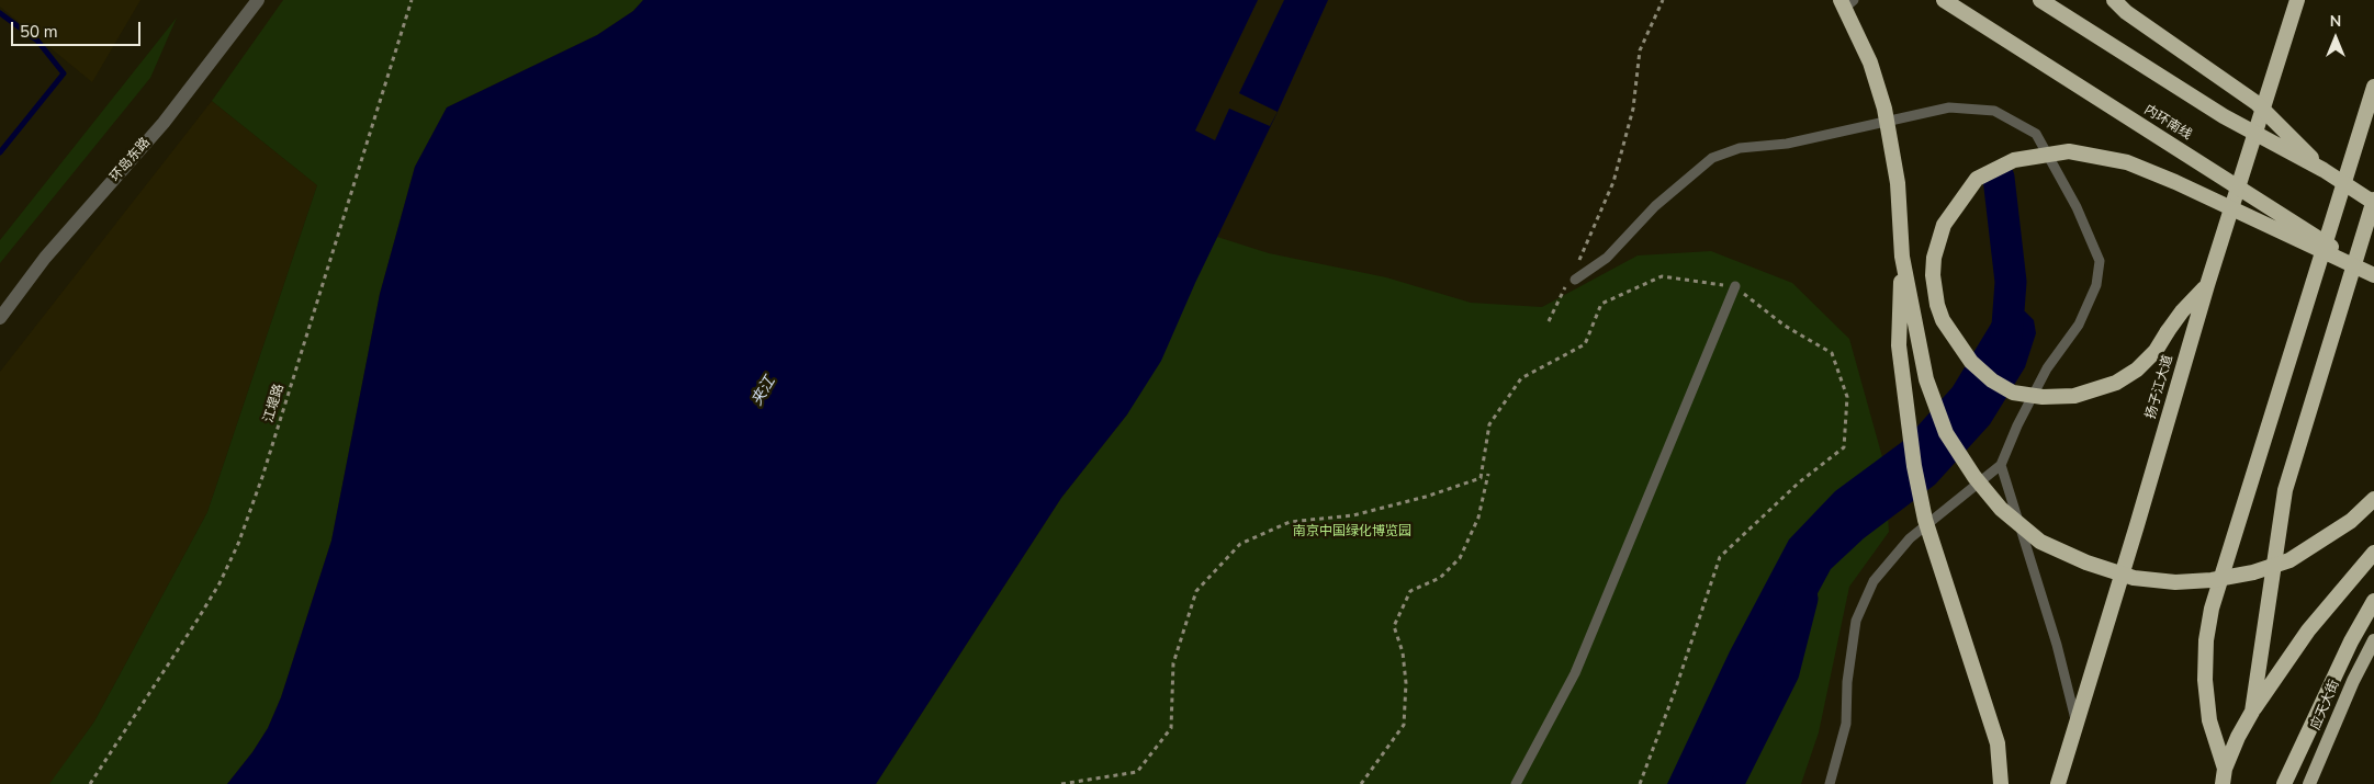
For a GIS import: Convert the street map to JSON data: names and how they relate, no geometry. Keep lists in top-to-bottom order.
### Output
{
  "streets": {
    "highway": ["内环南线", "扬子江大道"],
    "main road": ["应天大街"],
    "street": ["环岛东路"],
    "path": ["江堤路"]
  },
  "water": ["夹江"],
  "parks": ["南京中国绿化博览园"],
  "scale_bar": "50 m",
  "north": "top"
}
